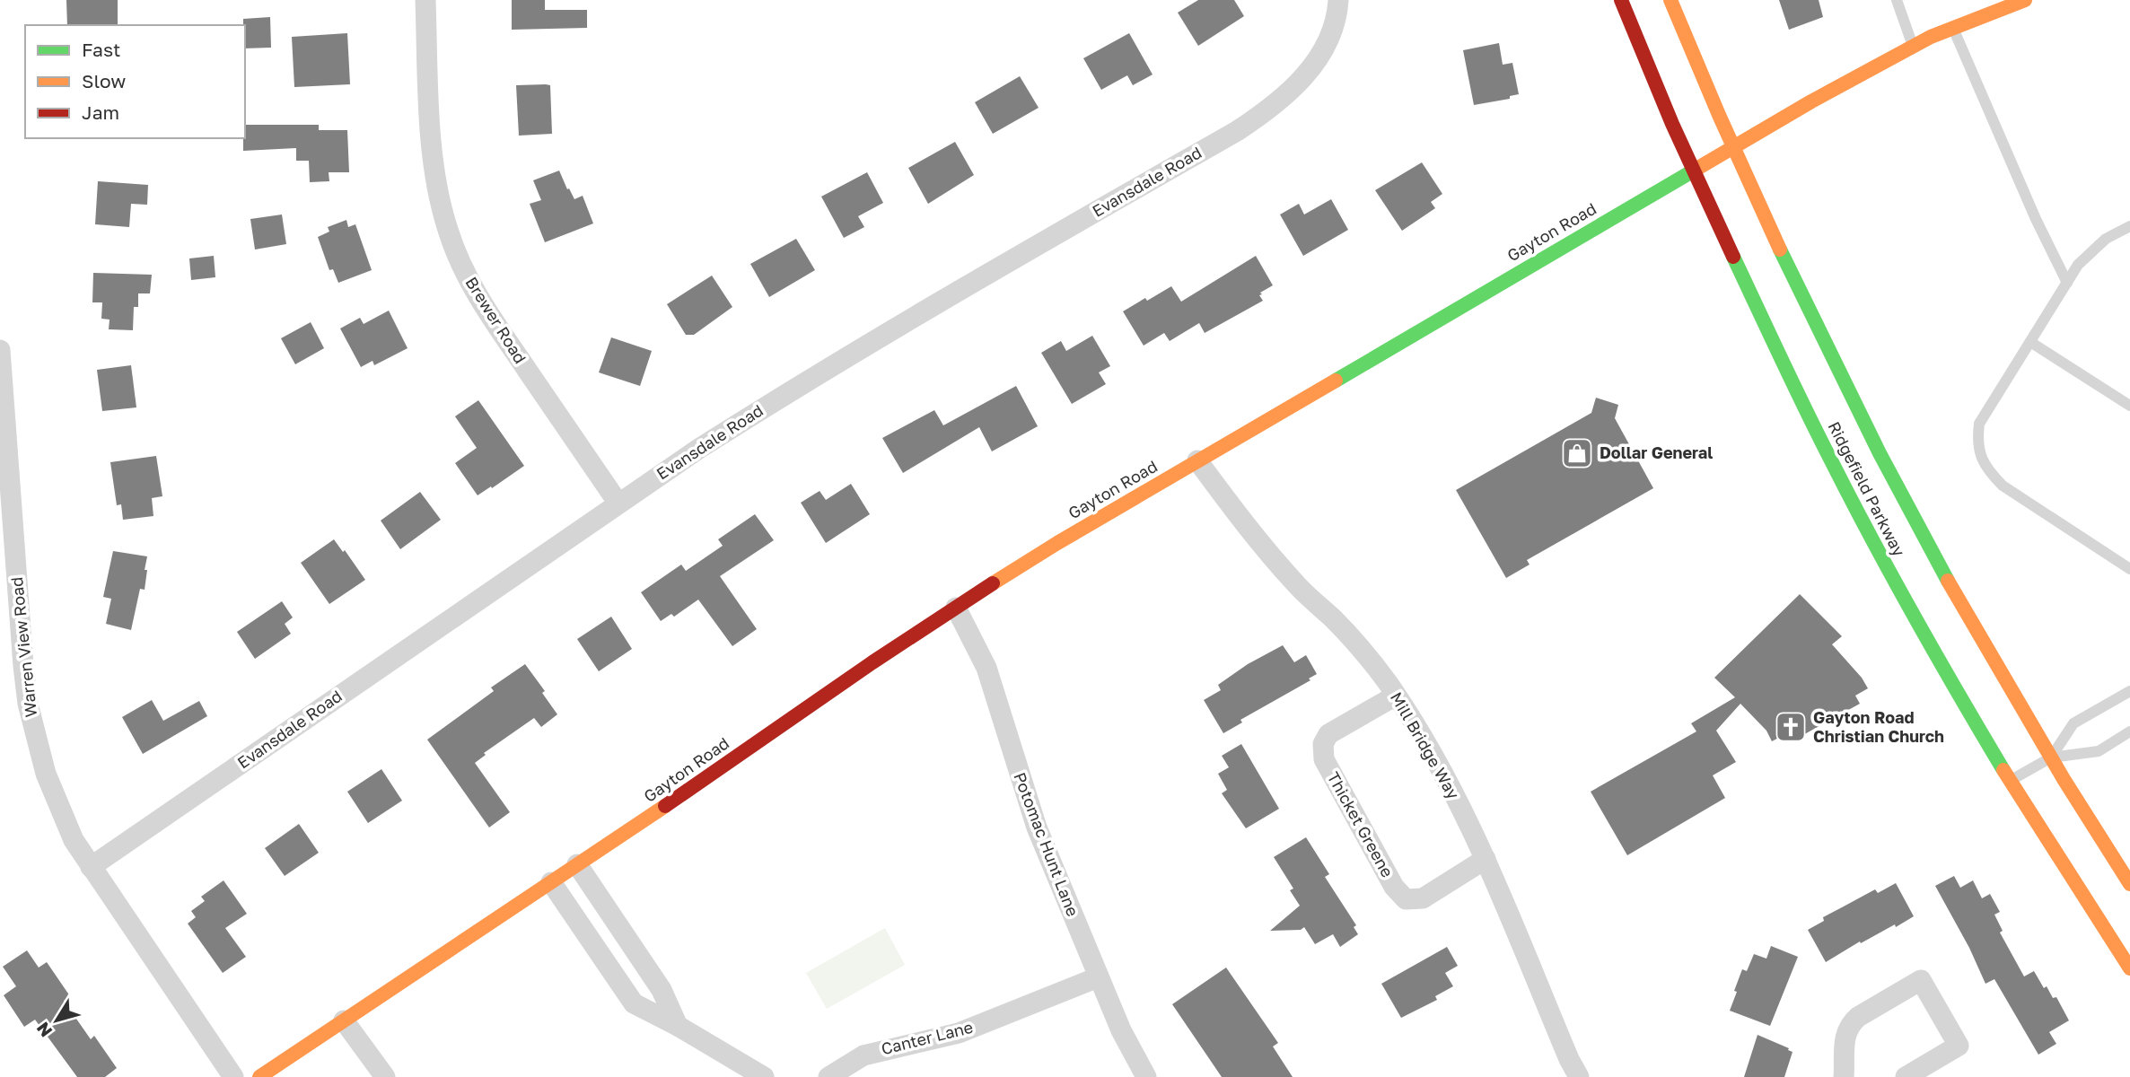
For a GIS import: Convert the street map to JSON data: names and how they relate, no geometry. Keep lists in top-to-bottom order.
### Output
{
  "streets": {
    "main road": ["Gayton Road", "Ridgefield Parkway"],
    "street": [
      "Evansdale Road",
      "Brewer Road",
      "Warren View Road",
      "Mill Bridge Way",
      "Thicket Greene",
      "Potomac Hunt Lane",
      "Canter Lane"
    ]
  },
  "crossings": [
    ["Evansdale Road", "Brewer Road"],
    ["Evansdale Road", "Warren View Road"],
    ["Gayton Road", "Ridgefield Parkway"],
    ["Gayton Road", "Mill Bridge Way"],
    ["Gayton Road", "Potomac Hunt Lane"],
    ["Mill Bridge Way", "Thicket Greene"],
    ["Potomac Hunt Lane", "Canter Lane"]
  ],
  "places": {
    "shop": ["Dollar General"],
    "church": ["Gayton Road Christian Church"]
  },
  "legend": ["Fast", "Slow", "Jam"],
  "north": "bottom left"
}
